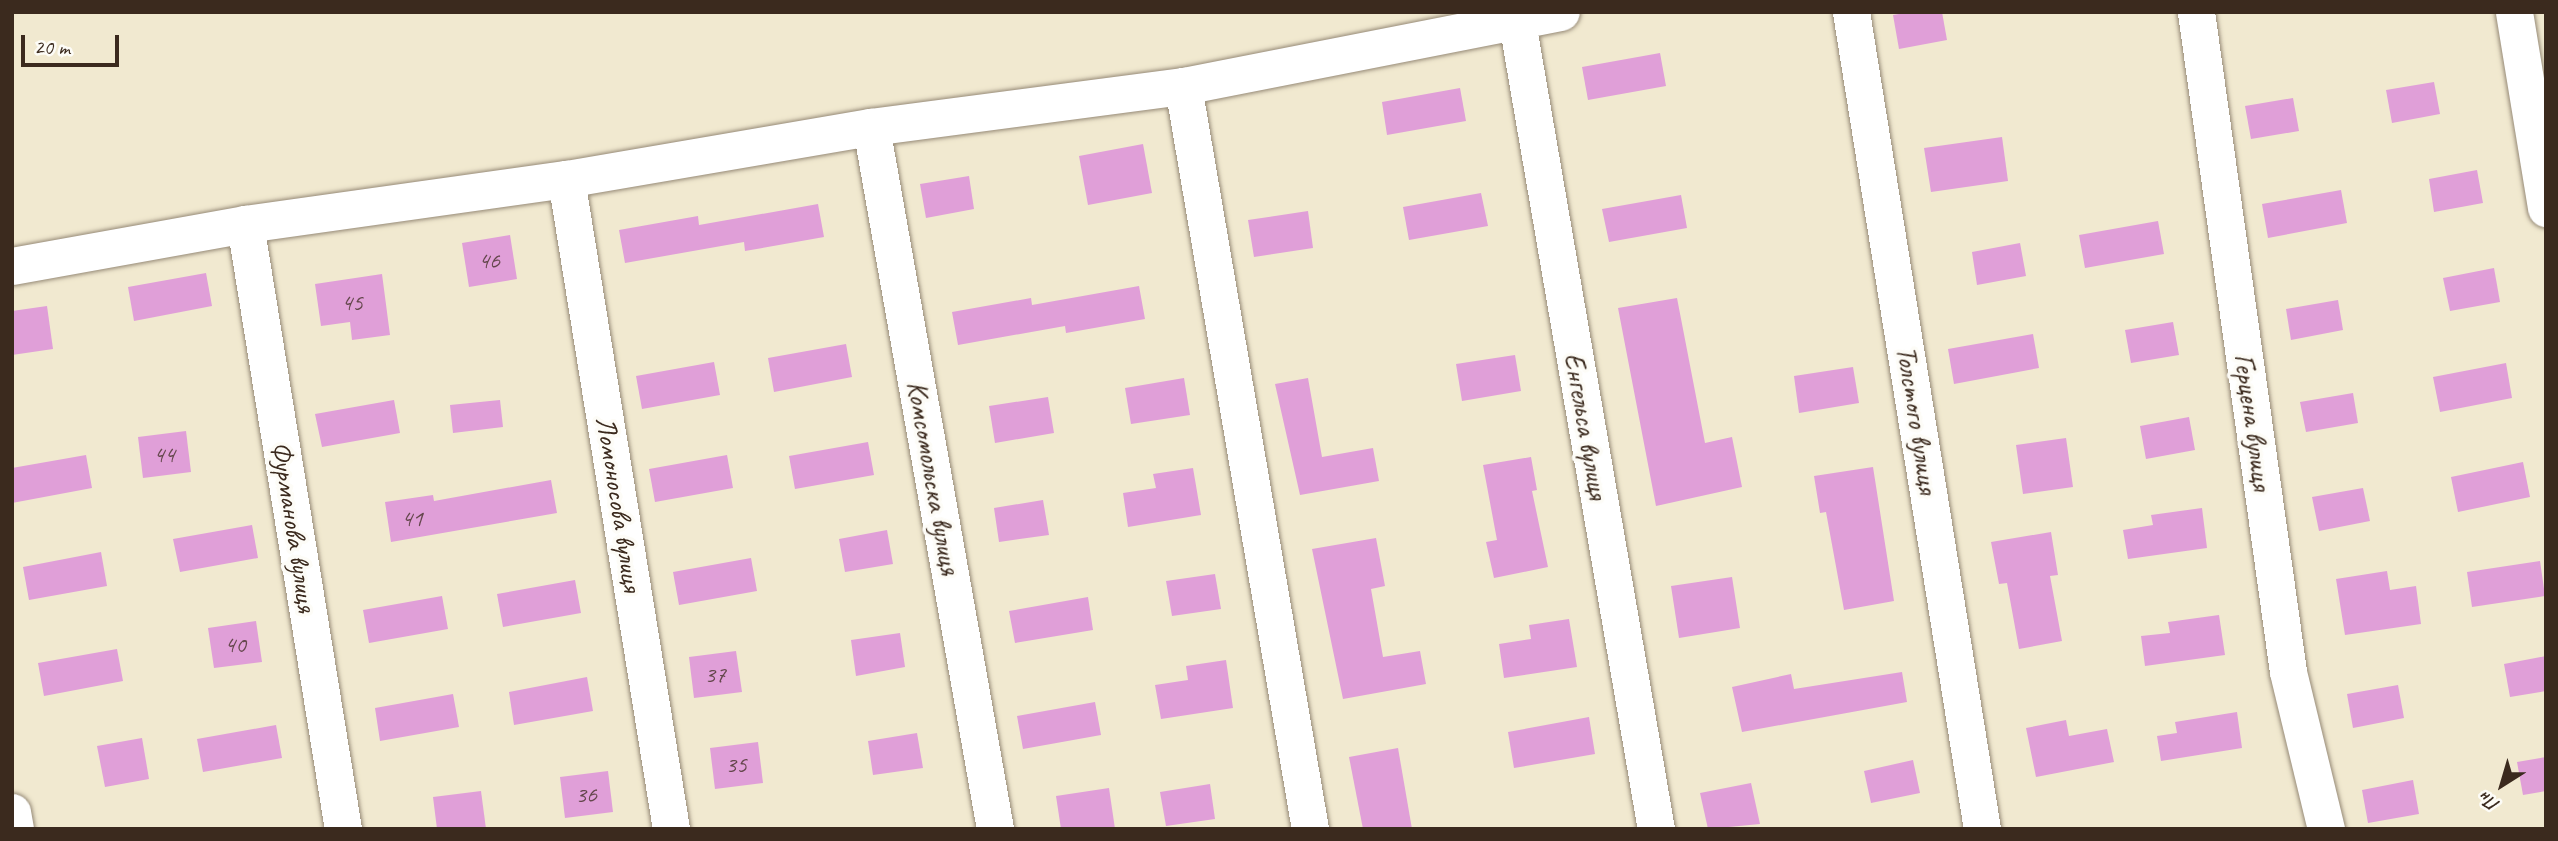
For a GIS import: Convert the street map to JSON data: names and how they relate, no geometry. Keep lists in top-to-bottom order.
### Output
{
  "streets": {
    "street": [
      "Толстого вулиця",
      "Герцена вулиця",
      "Енгельса вулиця",
      "Комсомольска вулиця",
      "Ломоносова вулиця",
      "Фурманова вулиця"
    ]
  },
  "house_numbers": [
    "46",
    "45",
    "44",
    "41",
    "40",
    "37",
    "35",
    "36"
  ],
  "scale_bar": "20 m",
  "north": "bottom left"
}
